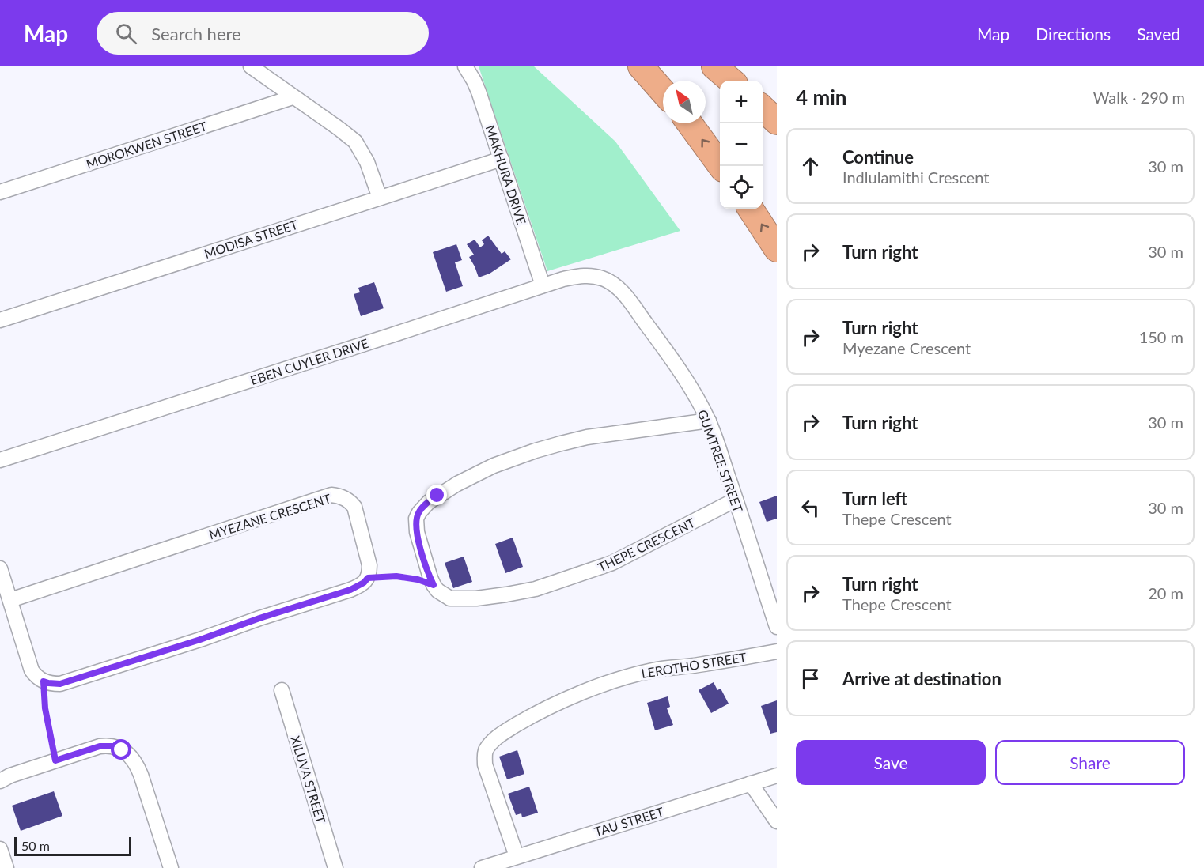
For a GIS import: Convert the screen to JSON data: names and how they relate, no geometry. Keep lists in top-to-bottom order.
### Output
{
  "streets": {
    "street": [
      "MOROKWEN STREET",
      "MAKHURA DRIVE",
      "MODISA STREET",
      "EBEN CUYLER DRIVE",
      "GUMTREE STREET",
      "MYEZANE CRESCENT",
      "THEPE CRESCENT",
      "LEROTHO STREET",
      "XILUVA STREET",
      "TAU STREET"
    ]
  },
  "crossings": [
    ["MAKHURA DRIVE", "MODISA STREET"],
    ["MAKHURA DRIVE", "EBEN CUYLER DRIVE"],
    ["EBEN CUYLER DRIVE", "GUMTREE STREET"],
    ["GUMTREE STREET", "THEPE CRESCENT"],
    ["LEROTHO STREET", "TAU STREET"]
  ],
  "scale_bar": "50 m",
  "north": "top left",
  "page": {
    "header": "Map",
    "search": "Search here",
    "nav": ["Map", "Directions", "Saved"],
    "heading": ["4 min", "Walk · 290 m"],
    "map_buttons": ["+", "−"],
    "list": [
      ["Continue", "Indlulamithi Crescent", "30 m"],
      ["Turn right", "30 m"],
      ["Turn right", "Myezane Crescent", "150 m"],
      ["Turn right", "30 m"],
      ["Turn left", "Thepe Crescent", "30 m"],
      ["Turn right", "Thepe Crescent", "20 m"],
      "Arrive at destination"
    ],
    "buttons": ["Save", "Share"],
    "scale": "50 m"
  }
}
